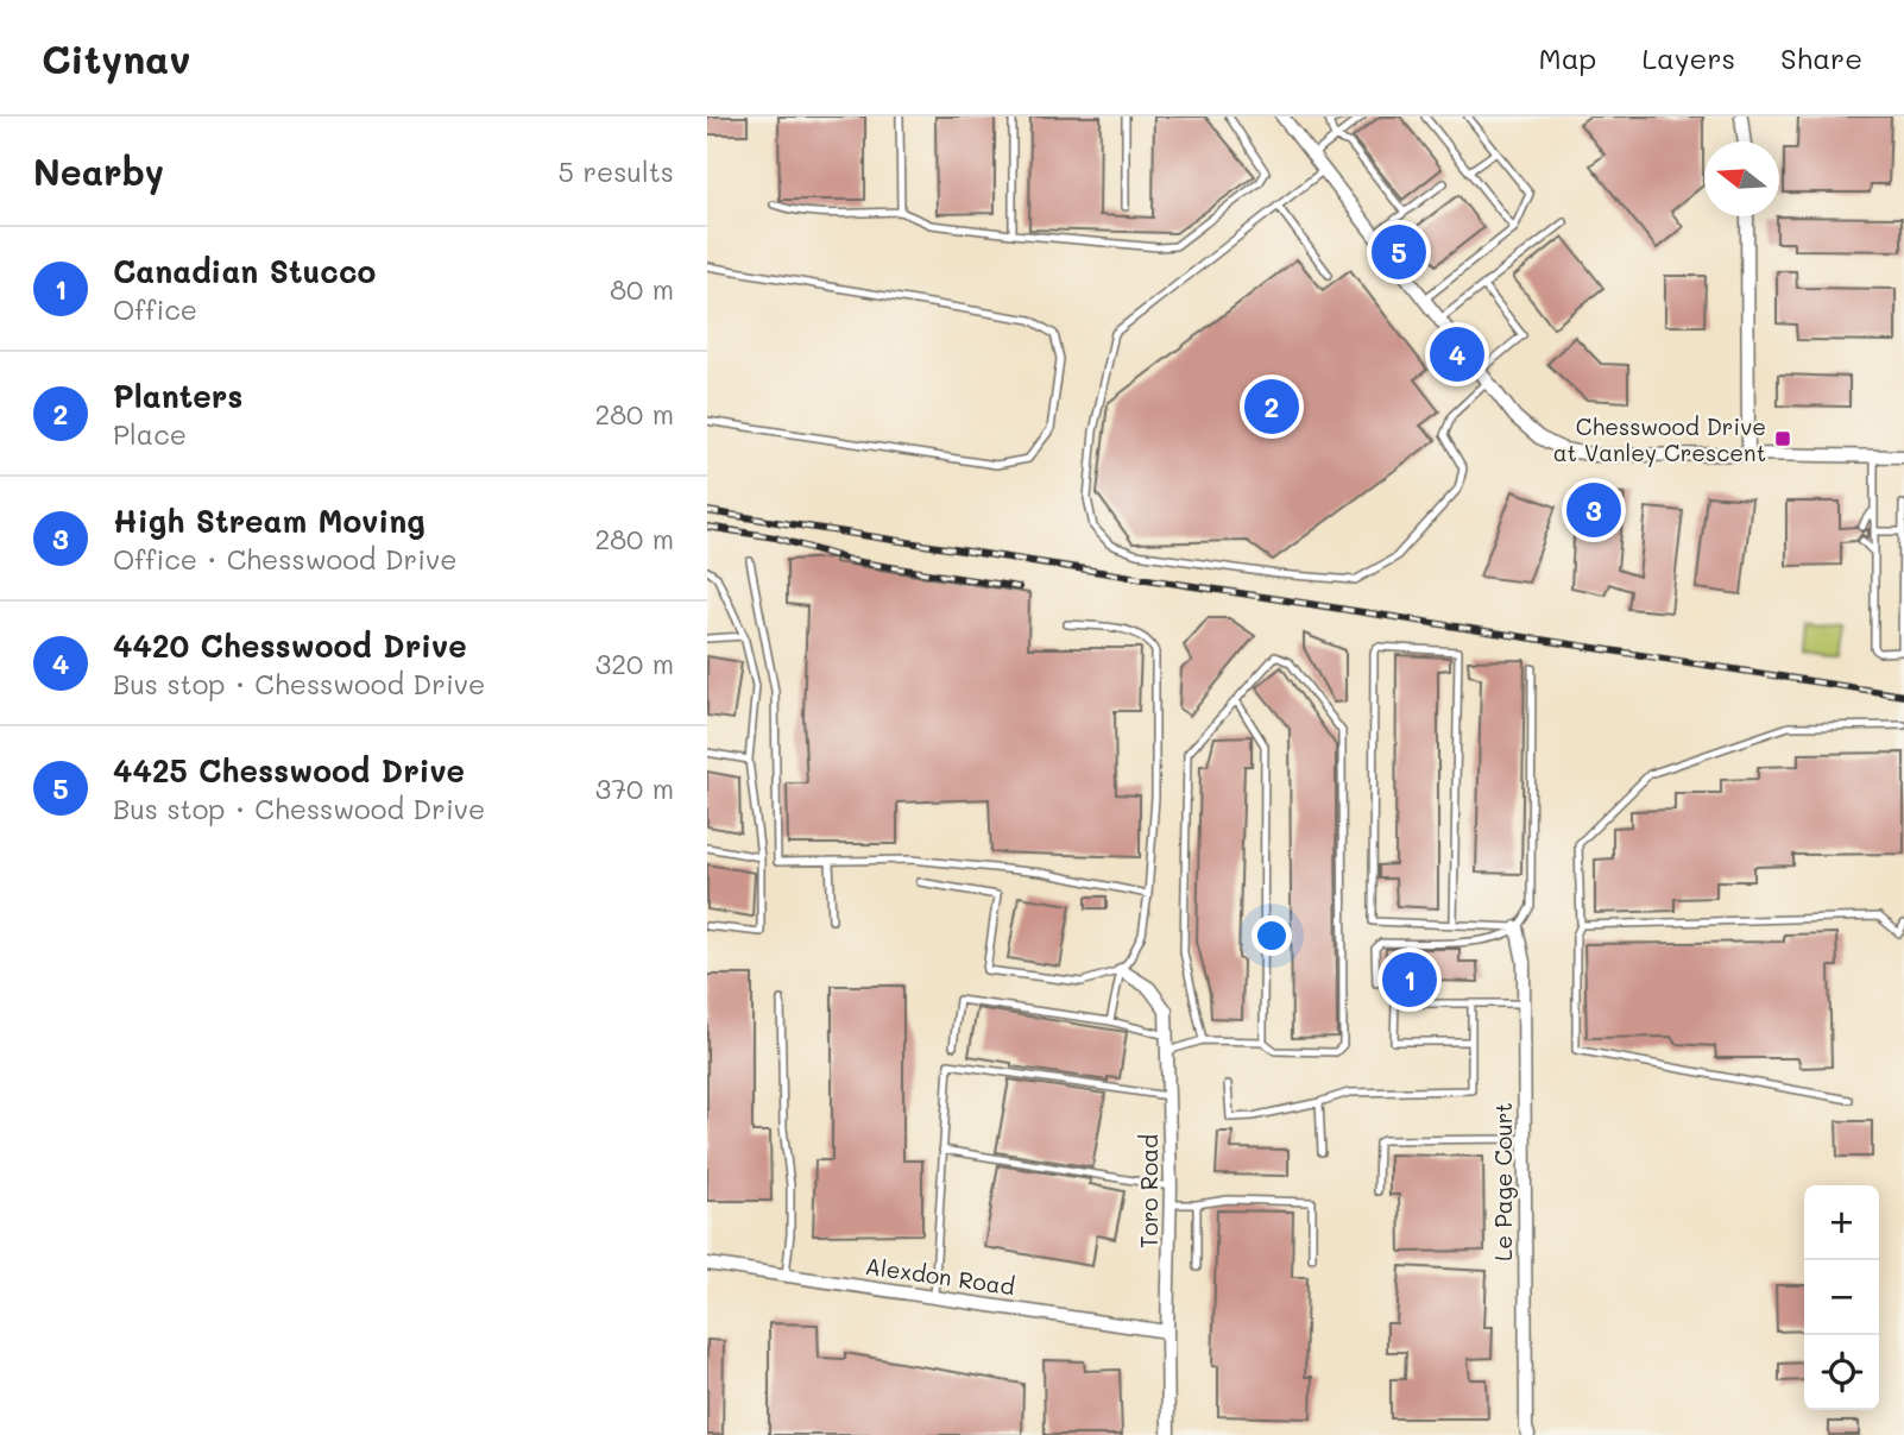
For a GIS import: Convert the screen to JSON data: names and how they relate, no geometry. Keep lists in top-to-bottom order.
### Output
{
  "streets": {
    "street": ["Le Page Court", "Toro Road", "Alexdon Road"]
  },
  "crossings": [
    ["Toro Road", "Alexdon Road"]
  ],
  "places": {
    "transit": ["Chesswood Drive at Vanley Crescent"]
  },
  "north": "left",
  "page": {
    "header": "Citynav",
    "nav": ["Map", "Layers", "Share"],
    "heading": ["Nearby", "5 results"],
    "pins": [
      "5",
      "4",
      "2",
      "3",
      "1"
    ],
    "list": [
      {
        "mark": "1",
        "name": "Canadian Stucco",
        "note": "Office",
        "value": "80 m"
      },
      {
        "mark": "2",
        "name": "Planters",
        "note": "Place",
        "value": "280 m"
      },
      {
        "mark": "3",
        "name": "High Stream Moving",
        "note": "Office · Chesswood Drive",
        "value": "280 m"
      },
      {
        "mark": "4",
        "name": "4420 Chesswood Drive",
        "note": "Bus stop · Chesswood Drive",
        "value": "320 m"
      },
      {
        "mark": "5",
        "name": "4425 Chesswood Drive",
        "note": "Bus stop · Chesswood Drive",
        "value": "370 m"
      }
    ],
    "map_buttons": ["+", "−"]
  }
}
